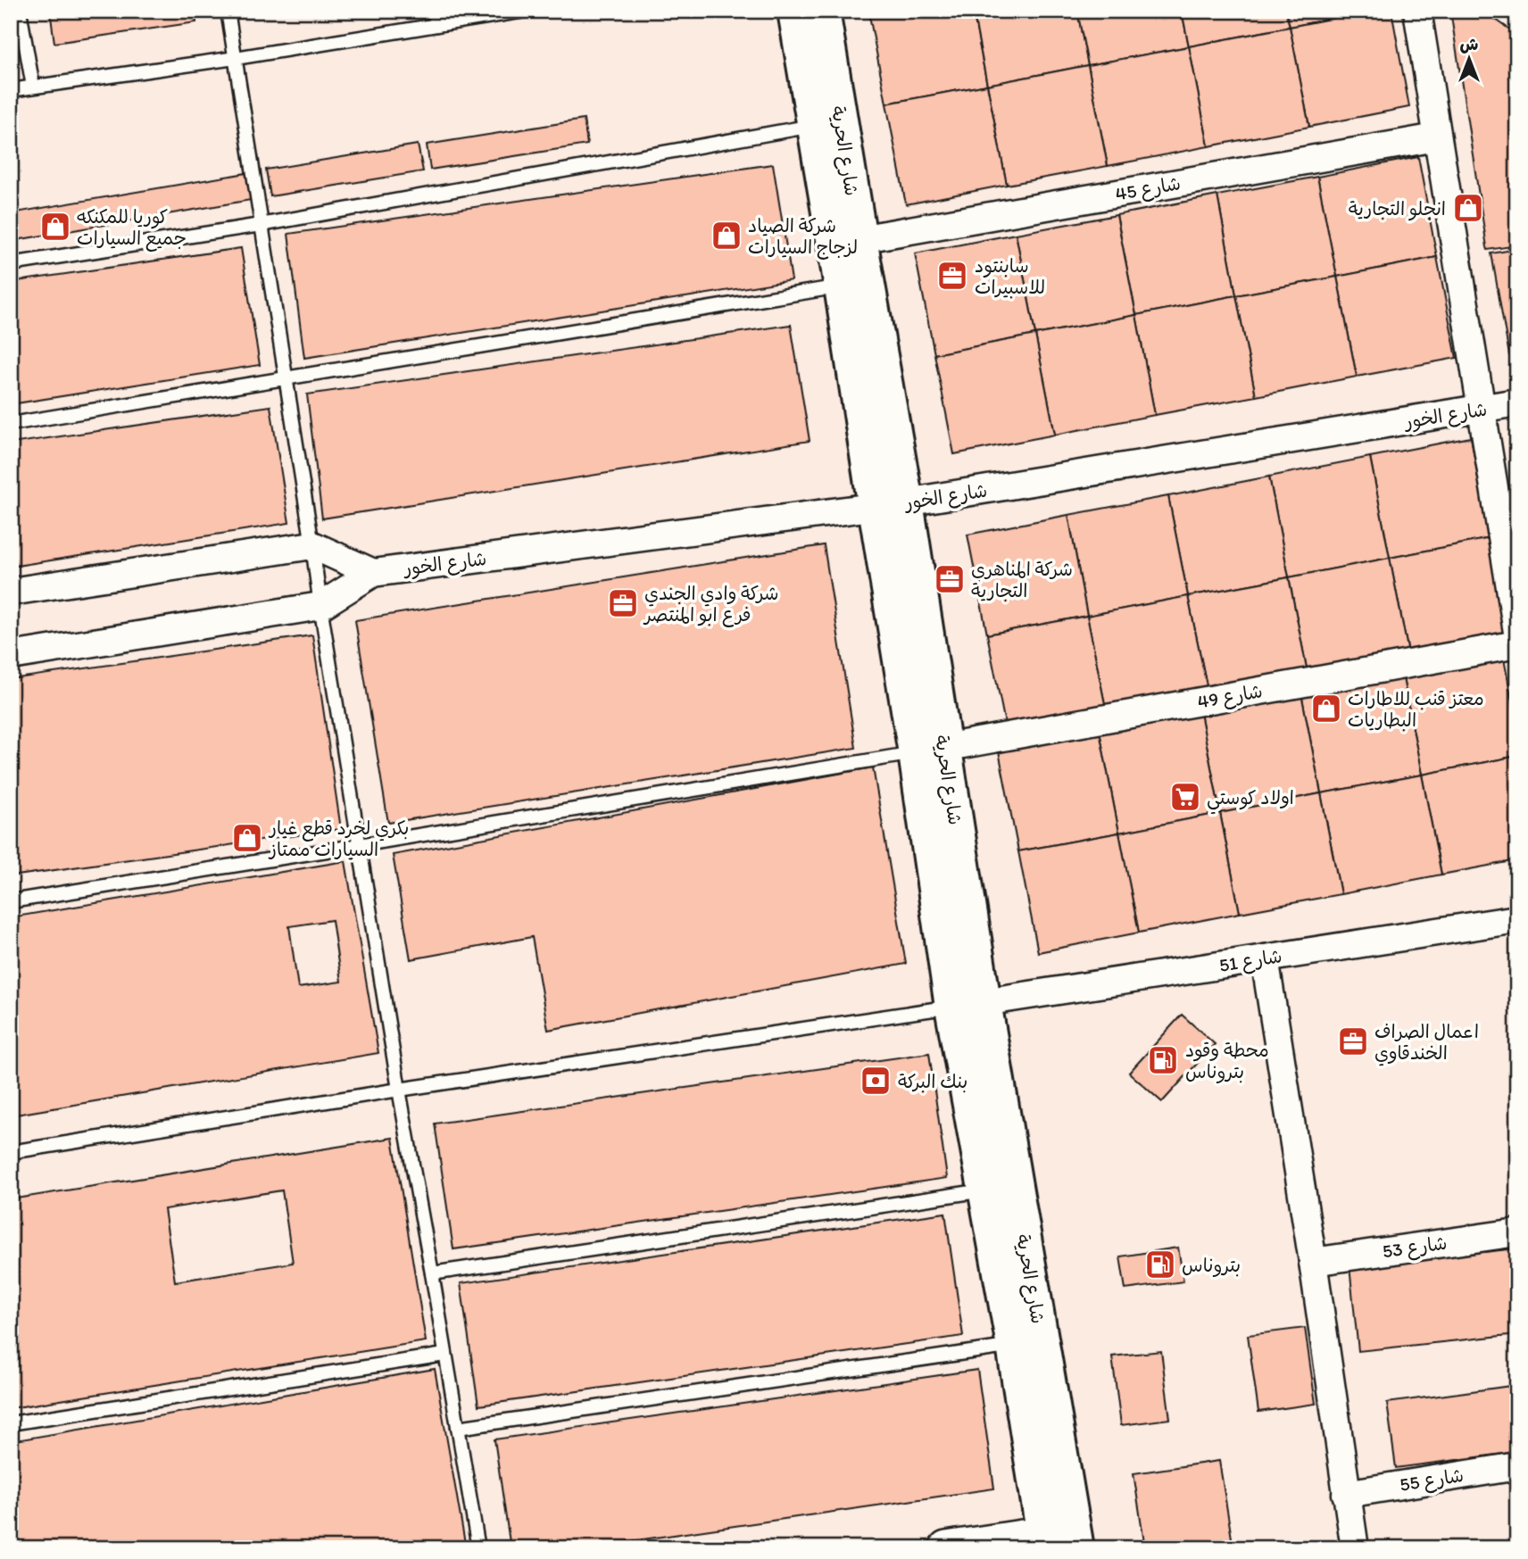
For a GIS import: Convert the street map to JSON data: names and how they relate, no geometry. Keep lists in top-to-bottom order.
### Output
{
  "streets": {
    "main road": ["شارع الحرية"],
    "street": [
      "شارع 45",
      "شارع الخور",
      "شارع 49",
      "شارع 51",
      "شارع 53",
      "شارع 55"
    ]
  },
  "crossings": [
    ["شارع الحرية", "شارع 45"],
    ["شارع الحرية", "شارع الخور"],
    ["شارع الحرية", "شارع 49"],
    ["شارع الحرية", "شارع 51"]
  ],
  "places": {
    "shop": [
      "انجلو التجارية",
      "كوريا للمكنكه جميع السيارات",
      "شركة الصياد لزجاج السيارات",
      "معتز قنب للاطارات البطاريات",
      "بكري لخرد قطع غيار السيارات ممتاز"
    ],
    "office": [
      "سابنتود للاسبيرات",
      "شركة المناهري التجارية",
      "شركة وادي الجندي فرع ابو المنتصر",
      "اعمال الصراف الخندقاوي"
    ],
    "supermarket": ["اولاد كوستي"],
    "fuel station": ["محطة وقود بتروناس", "بتروناس"],
    "bank": ["بنك البركة"]
  },
  "north": "top"
}
